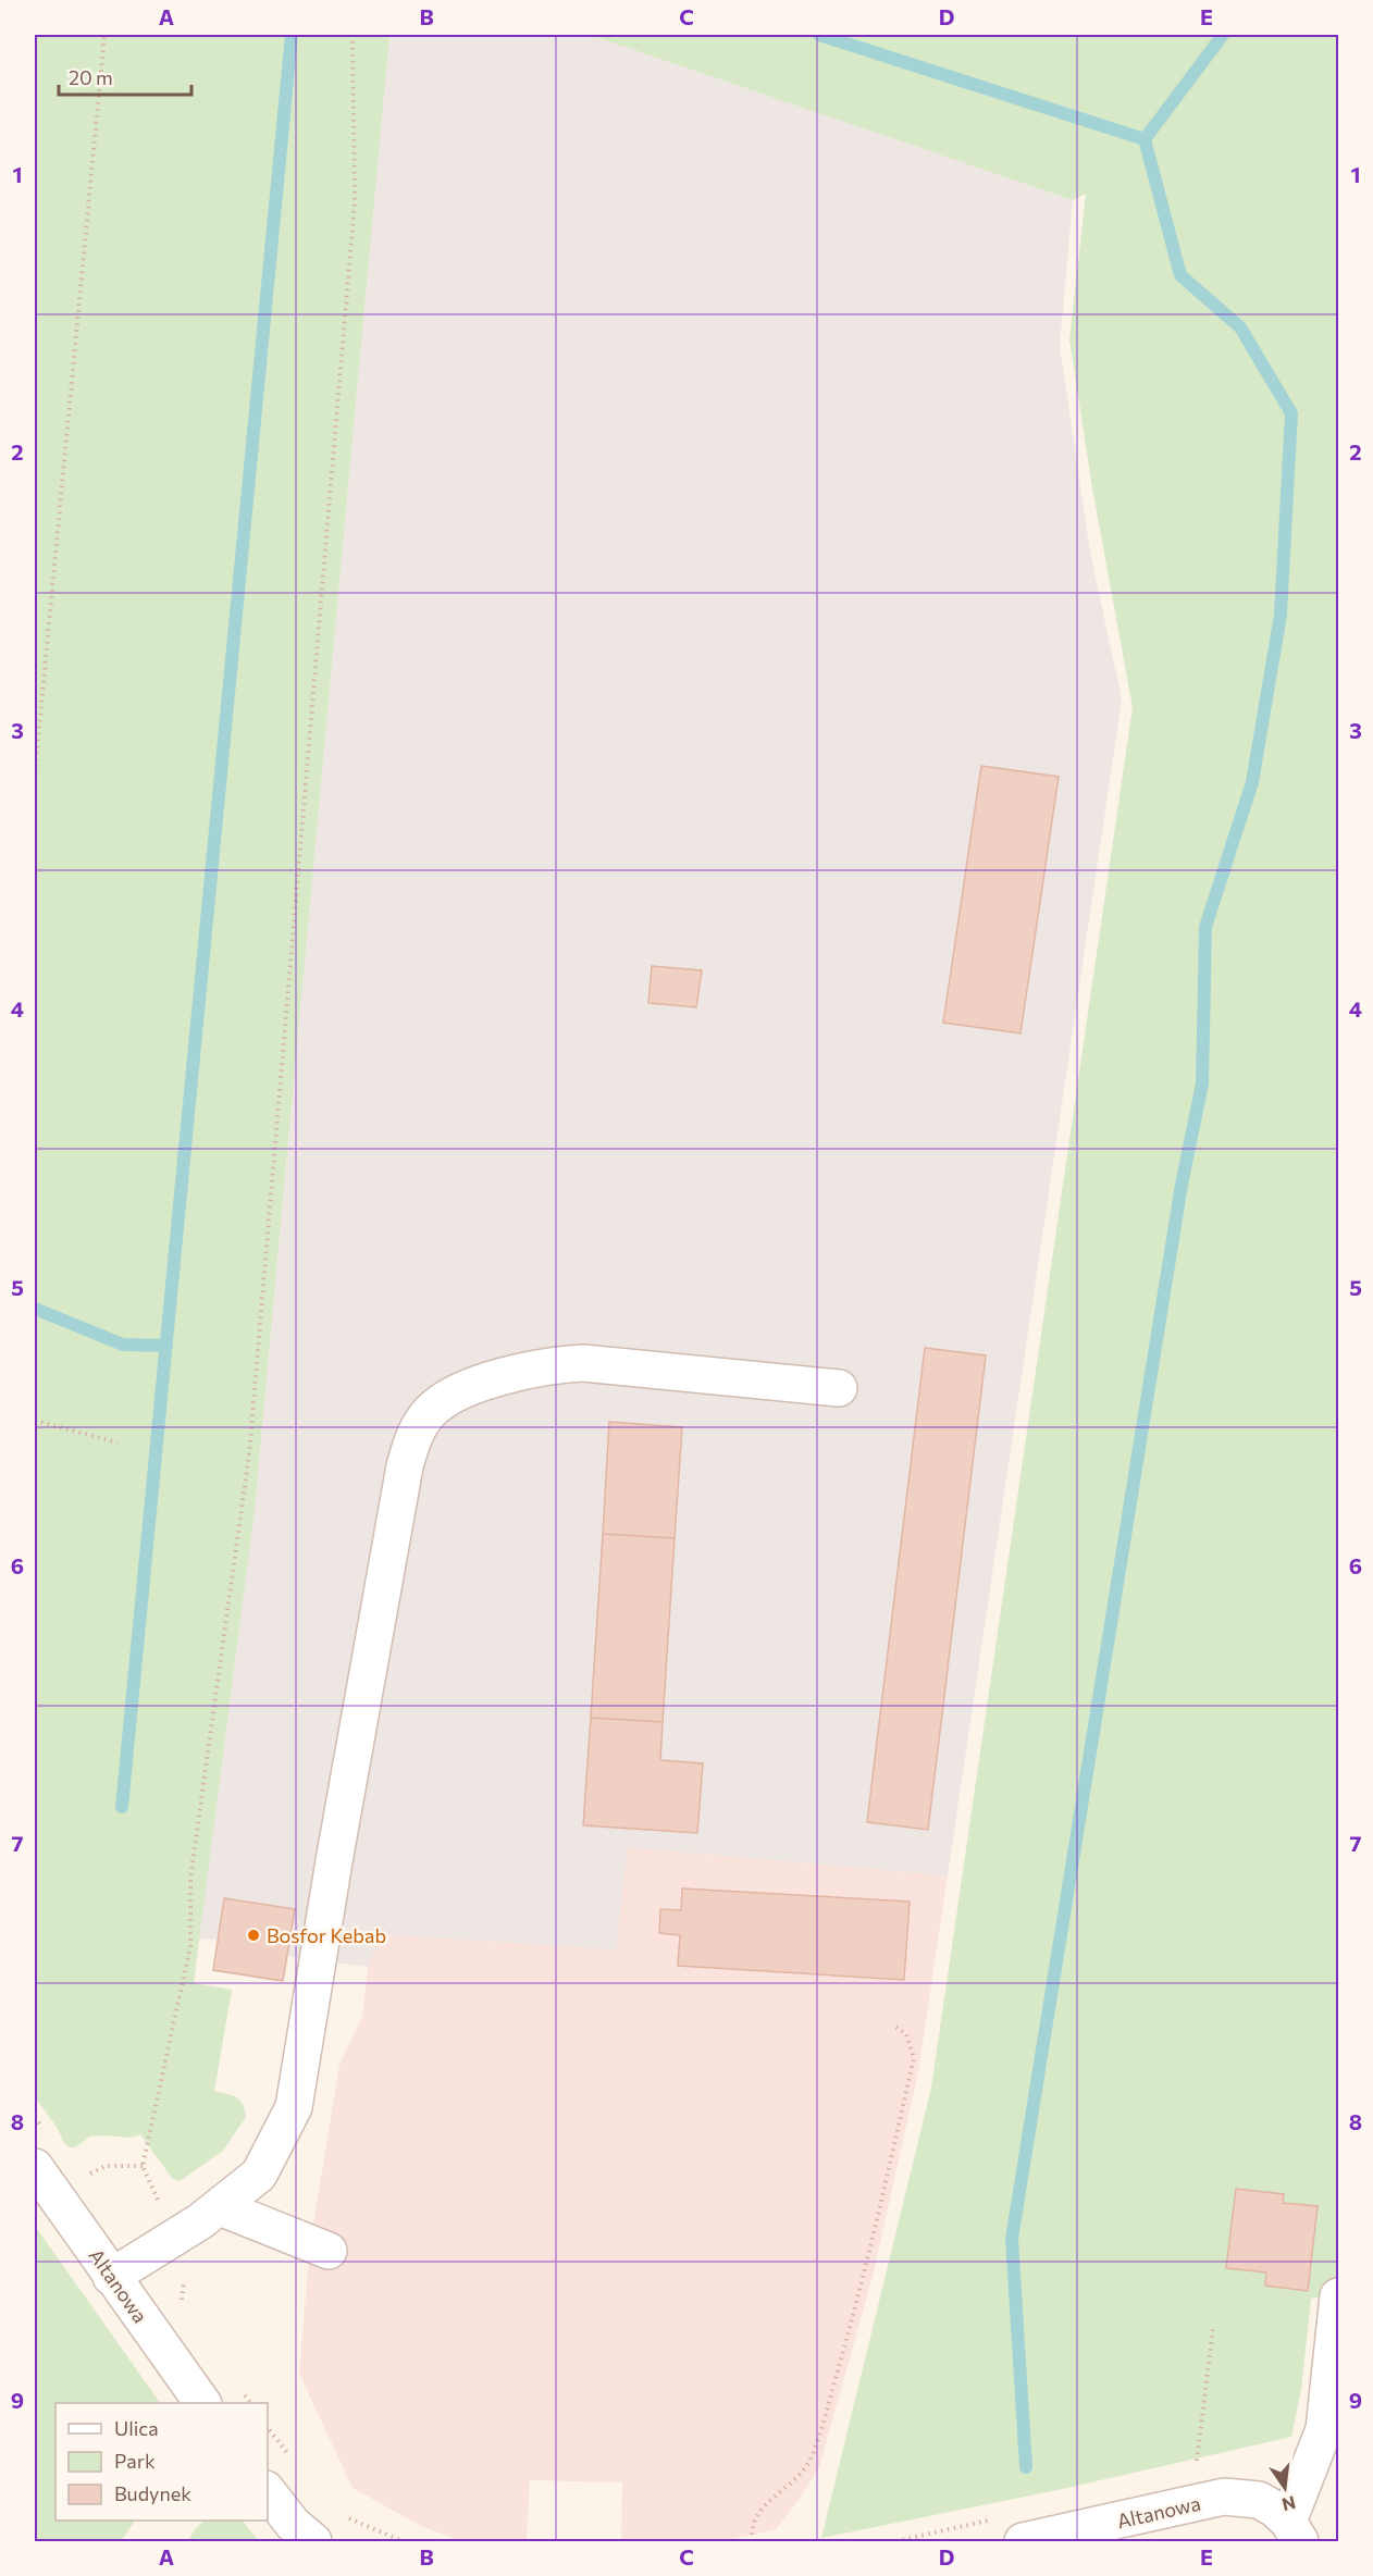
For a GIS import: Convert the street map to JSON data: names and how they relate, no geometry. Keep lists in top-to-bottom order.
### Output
{
  "streets": {
    "street": ["Altanowa"]
  },
  "places": ["Bosfor Kebab"],
  "legend": ["Ulica", "Park", "Budynek"],
  "scale_bar": "20 m",
  "north": "bottom",
  "grid": {
    "columns": [
      "A",
      "B",
      "C",
      "D",
      "E"
    ],
    "rows": [
      "1",
      "2",
      "3",
      "4",
      "5",
      "6",
      "7",
      "8",
      "9"
    ]
  }
}
